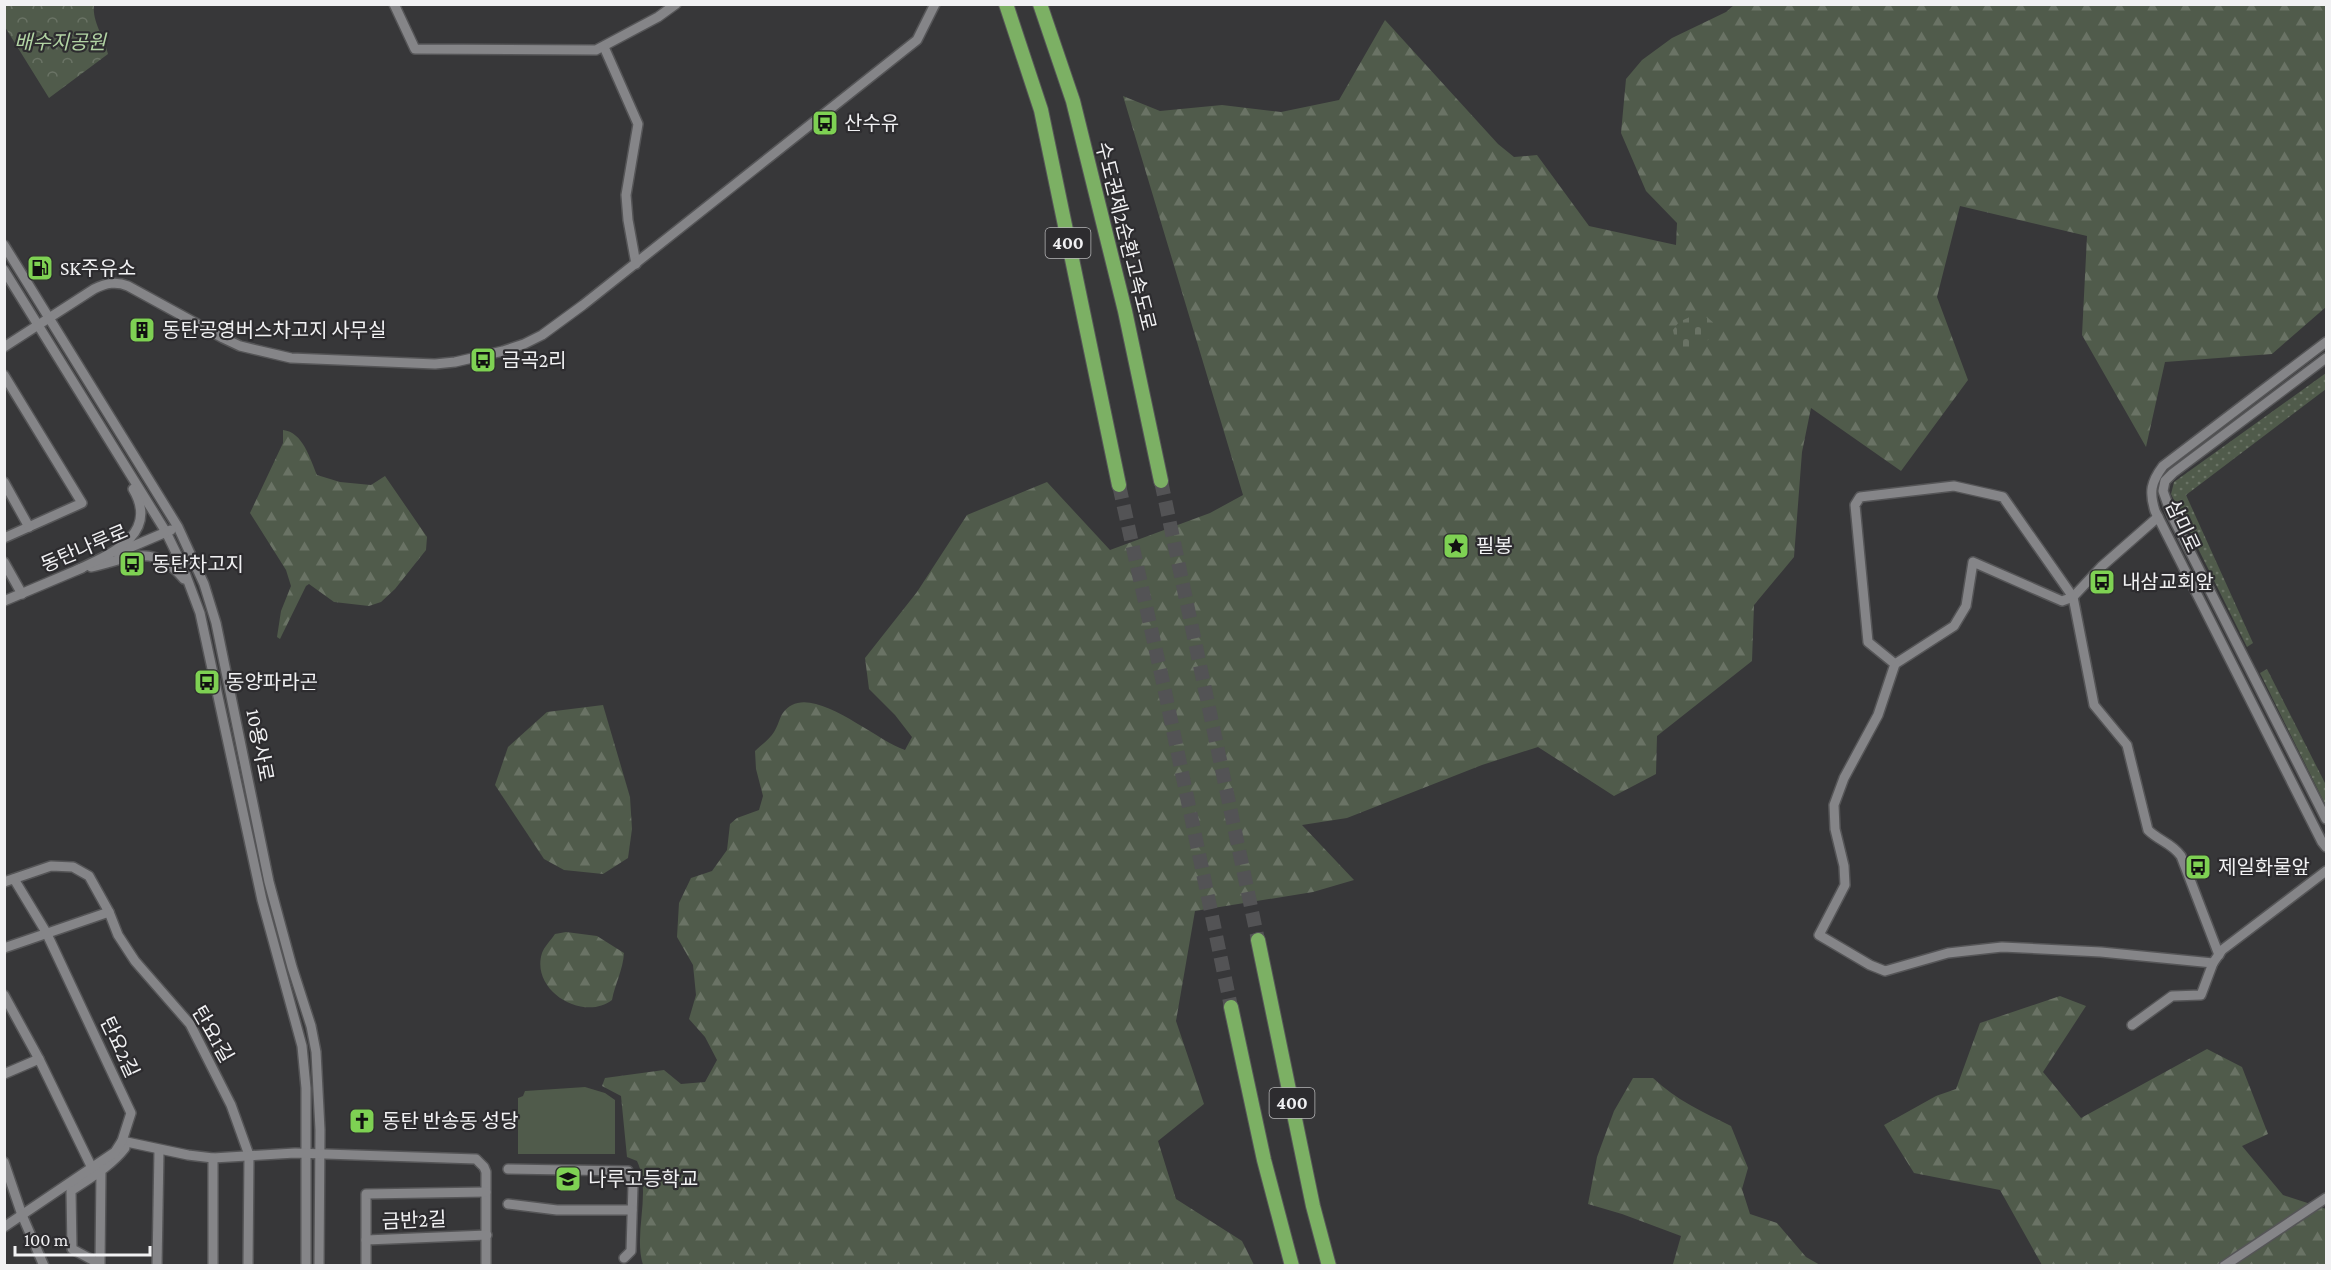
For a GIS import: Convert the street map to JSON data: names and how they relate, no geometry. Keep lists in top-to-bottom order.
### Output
{
  "streets": {
    "highway": ["수도권제2순환고속도로", "400"],
    "street": [
      "삼미로",
      "동탄나루로",
      "10용사로",
      "탄요1길",
      "탄요2길",
      "금반2길"
    ]
  },
  "crossings": [
    ["동탄나루로", "10용사로"],
    ["탄요1길", "탄요2길"]
  ],
  "parks": ["배수지공원"],
  "places": {
    "bus stop": [
      "산수유",
      "금곡2리",
      "동탄차고지",
      "내삼교회앞",
      "동양파라곤",
      "제일화물앞"
    ],
    "fuel station": ["SK주유소"],
    "building": ["동탄공영버스차고지 사무실"],
    "place": ["필봉"],
    "church": ["동탄 반송동 성당"],
    "school or university": ["나루고등학교"]
  },
  "scale_bar": "100 m"
}
